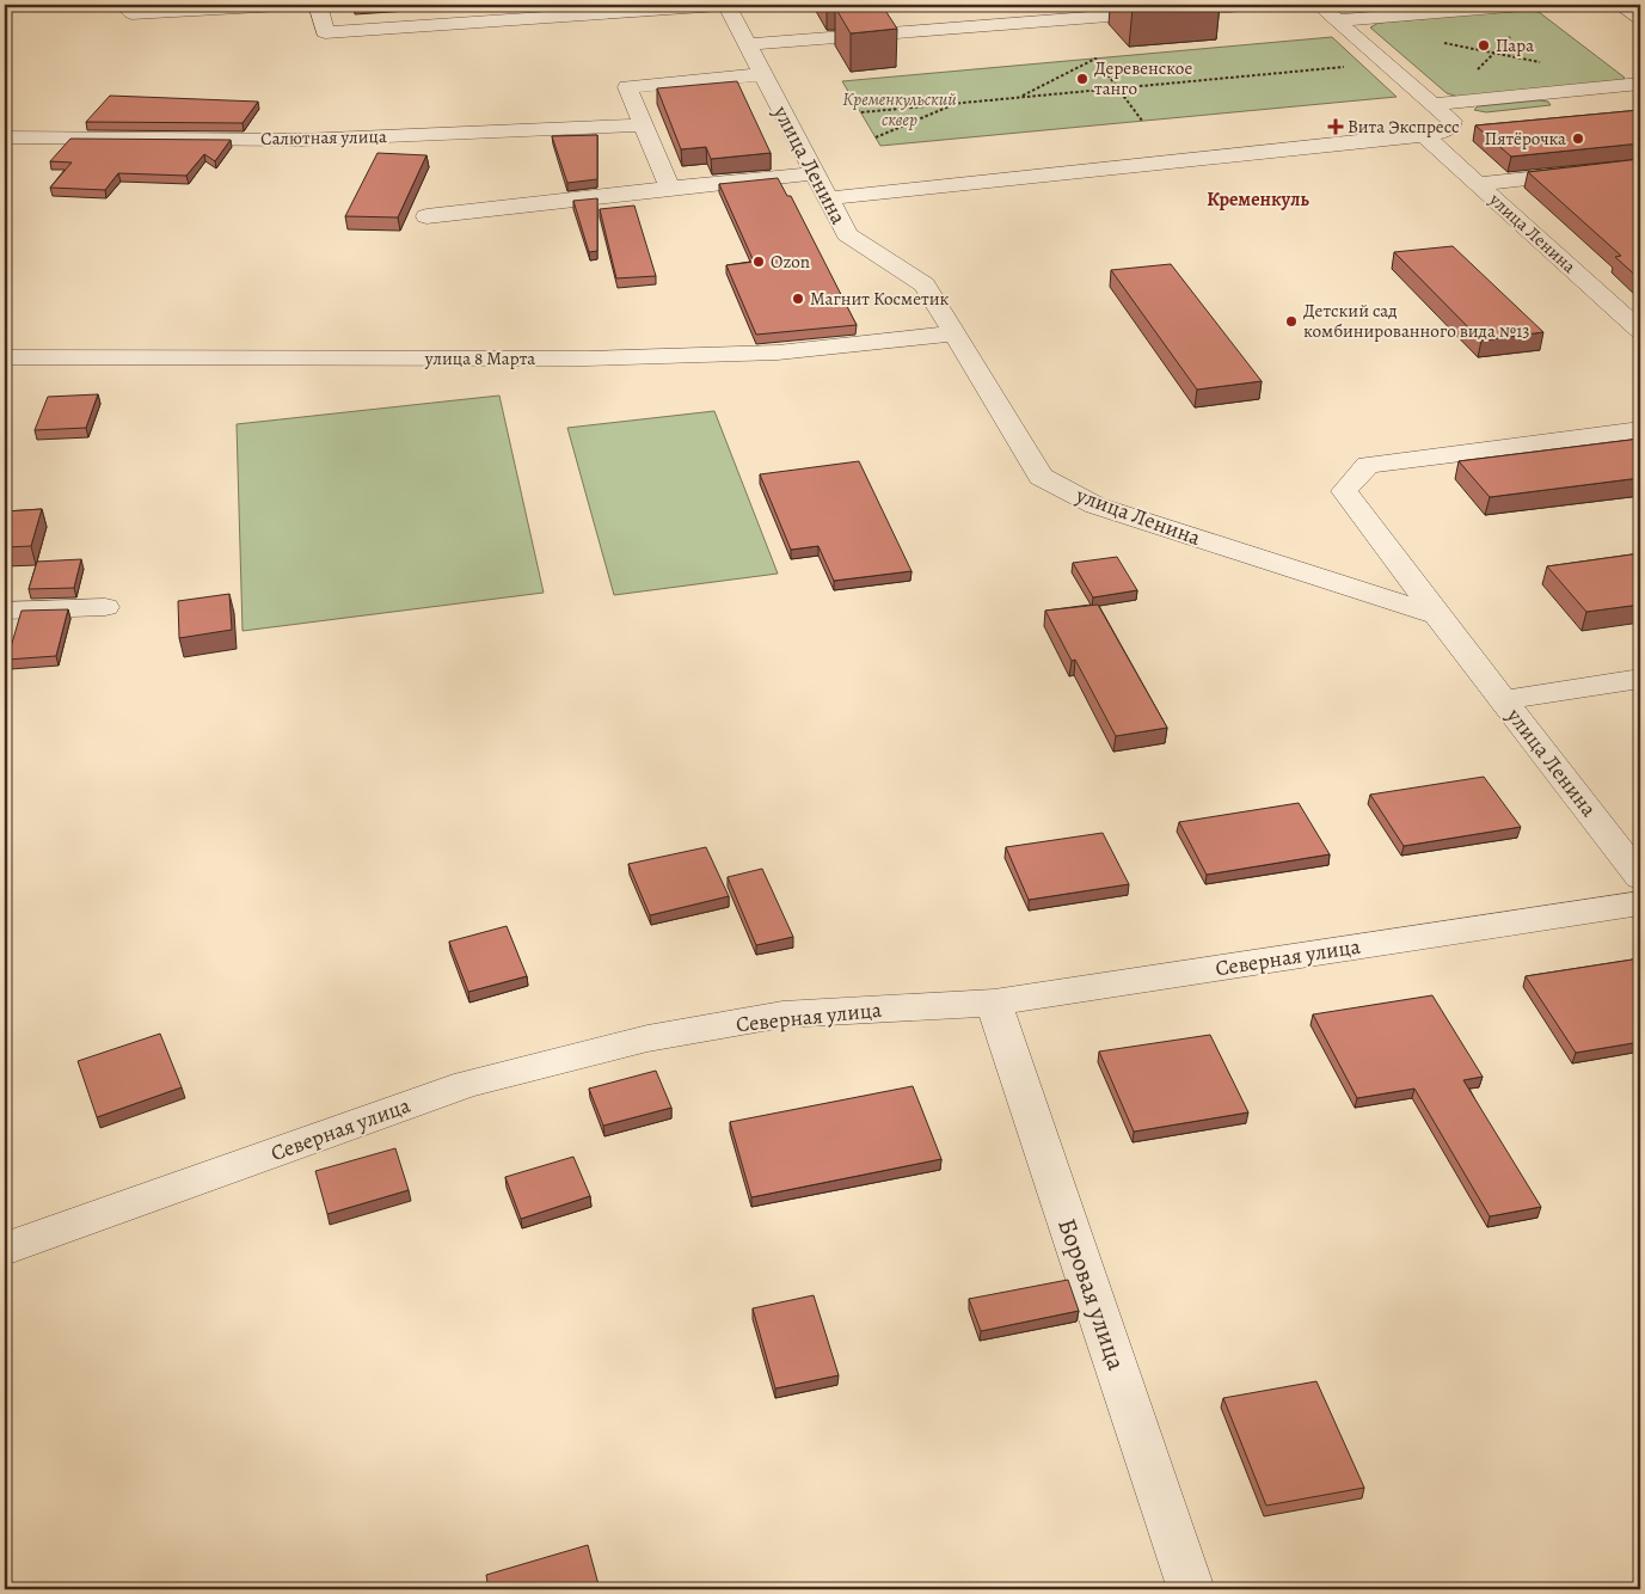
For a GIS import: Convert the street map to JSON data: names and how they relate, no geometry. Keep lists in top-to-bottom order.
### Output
{
  "streets": {
    "street": [
      "Салютная улица",
      "улица Ленина",
      "улица 8 Марта",
      "Северная улица",
      "Боровая улица"
    ]
  },
  "crossings": [
    ["улица Ленина", "улица 8 Марта"],
    ["Северная улица", "Боровая улица"]
  ],
  "districts": ["Кременкуль"],
  "parks": ["Кременкульский сквер"],
  "places": {
    "other": [
      "Пара",
      "Деревенское танго",
      "Пятёрочка",
      "Ozon",
      "Магнит Косметик",
      "Детский сад комбинированного вида №13"
    ],
    "health": ["Вита Экспресс"]
  }
}
